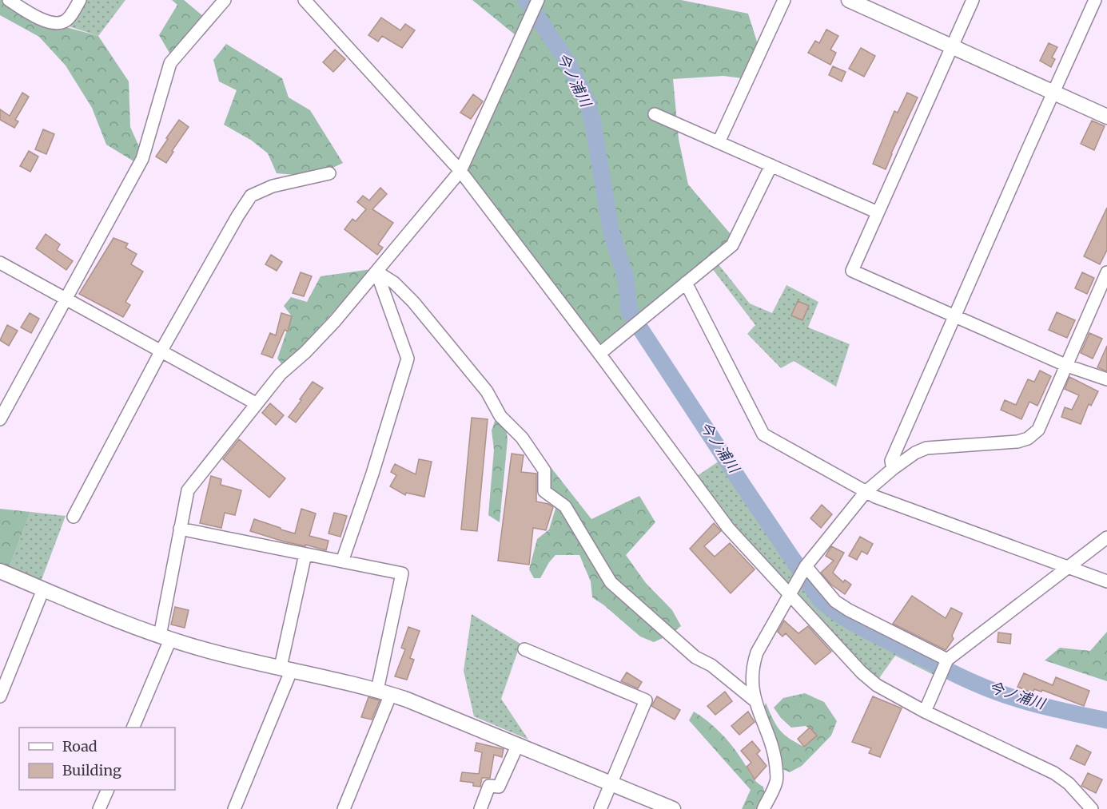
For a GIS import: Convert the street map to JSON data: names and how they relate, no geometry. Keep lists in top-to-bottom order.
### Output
{
  "water": ["今ノ浦川"],
  "legend": ["Road", "Building"]
}
